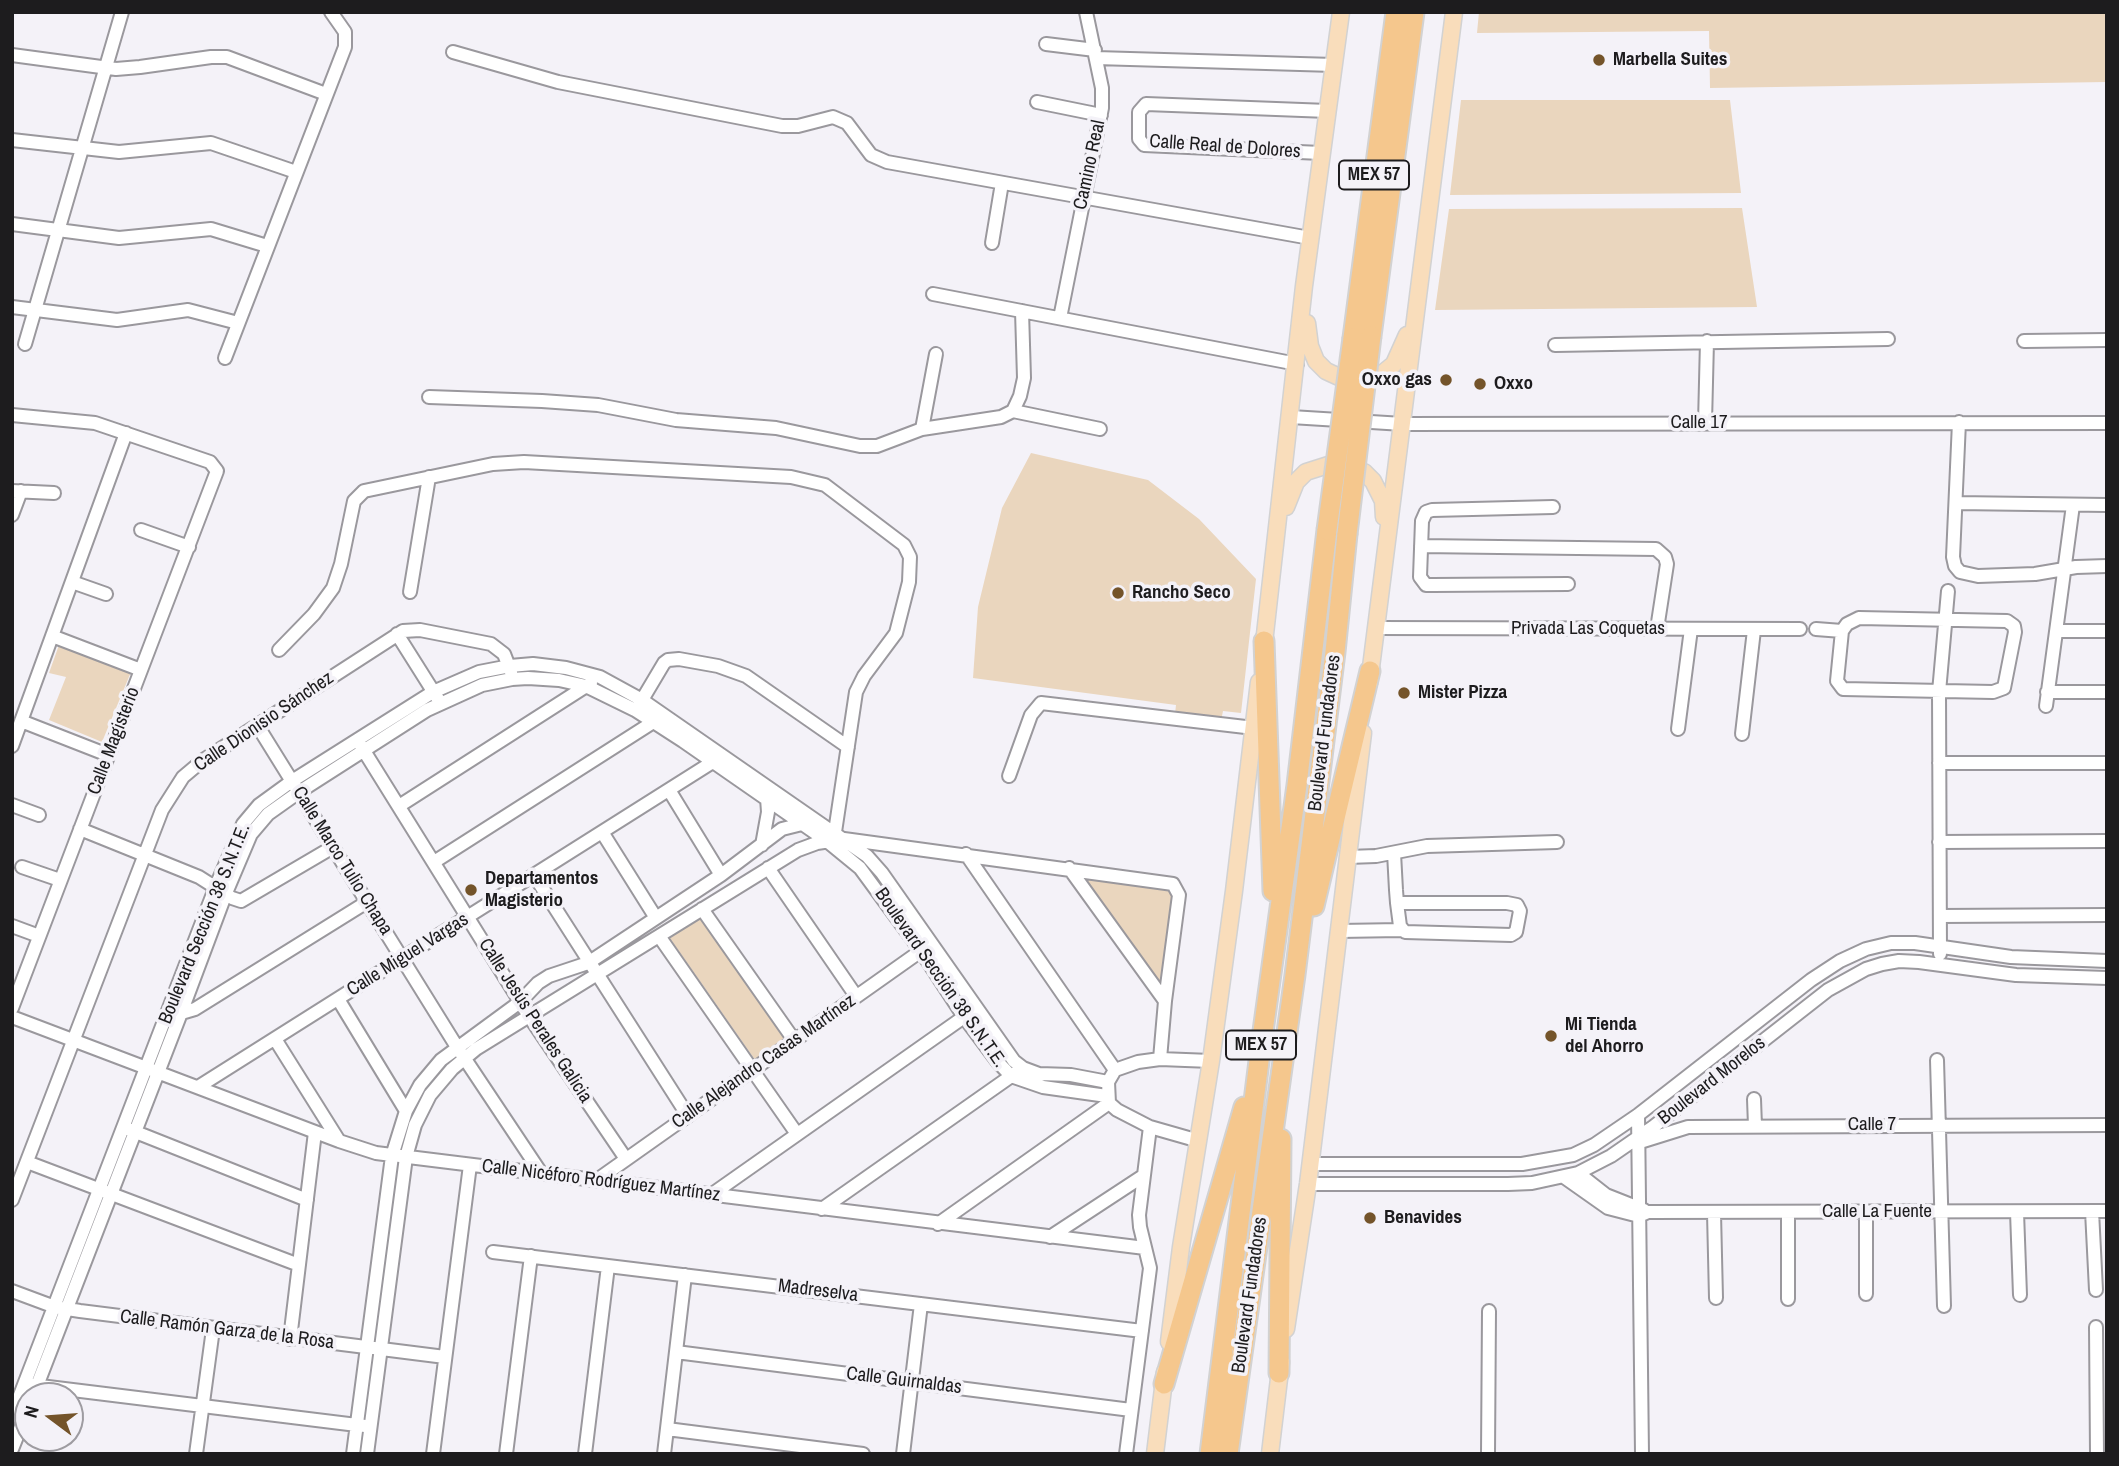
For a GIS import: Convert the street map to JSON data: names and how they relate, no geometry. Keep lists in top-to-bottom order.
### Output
{
  "streets": {
    "highway": ["MEX 57", "Boulevard Fundadores"],
    "street": [
      "Calle Real de Dolores",
      "Camino Real",
      "Calle 17",
      "Privada Las Coquetas",
      "Calle Dionisio Sánchez",
      "Calle Magisterio",
      "Calle Marco Tulio Chapa",
      "Boulevard Sección 38 S.N.T.E.",
      "Calle Miguel Vargas",
      "Calle Jesús Perales Galicia",
      "Calle Alejandro Casas Martínez",
      "Boulevard Morelos",
      "Calle 7",
      "Calle Nicéforo Rodríguez Martínez",
      "Calle La Fuente",
      "Madreselva",
      "Calle Ramón Garza de la Rosa",
      "Calle Guirnaldas"
    ]
  },
  "crossings": [
    ["Calle Dionisio Sánchez", "Calle Marco Tulio Chapa"],
    ["Calle Dionisio Sánchez", "Boulevard Sección 38 S.N.T.E."],
    ["Calle Dionisio Sánchez", "Calle Nicéforo Rodríguez Martínez"],
    ["Calle Marco Tulio Chapa", "Boulevard Sección 38 S.N.T.E."],
    ["Calle Marco Tulio Chapa", "Calle Miguel Vargas"],
    ["Calle Marco Tulio Chapa", "Calle Nicéforo Rodríguez Martínez"],
    ["Boulevard Sección 38 S.N.T.E.", "Calle Miguel Vargas"],
    ["Boulevard Sección 38 S.N.T.E.", "Calle Jesús Perales Galicia"],
    ["Boulevard Sección 38 S.N.T.E.", "Calle Alejandro Casas Martínez"],
    ["Boulevard Sección 38 S.N.T.E.", "Calle Nicéforo Rodríguez Martínez"],
    ["Boulevard Sección 38 S.N.T.E.", "Calle Ramón Garza de la Rosa"],
    ["Calle Miguel Vargas", "Calle Jesús Perales Galicia"],
    ["Calle Miguel Vargas", "Calle Nicéforo Rodríguez Martínez"],
    ["Calle Jesús Perales Galicia", "Calle Alejandro Casas Martínez"],
    ["Calle Alejandro Casas Martínez", "Calle Nicéforo Rodríguez Martínez"],
    ["Boulevard Morelos", "Calle 7"],
    ["Boulevard Morelos", "Calle La Fuente"]
  ],
  "places": [
    "Marbella Suites",
    "Oxxo gas",
    "Oxxo",
    "Rancho Seco",
    "Mister Pizza",
    "Departamentos Magisterio",
    "Mi Tienda del Ahorro",
    "Benavides"
  ],
  "north": "left"
}
